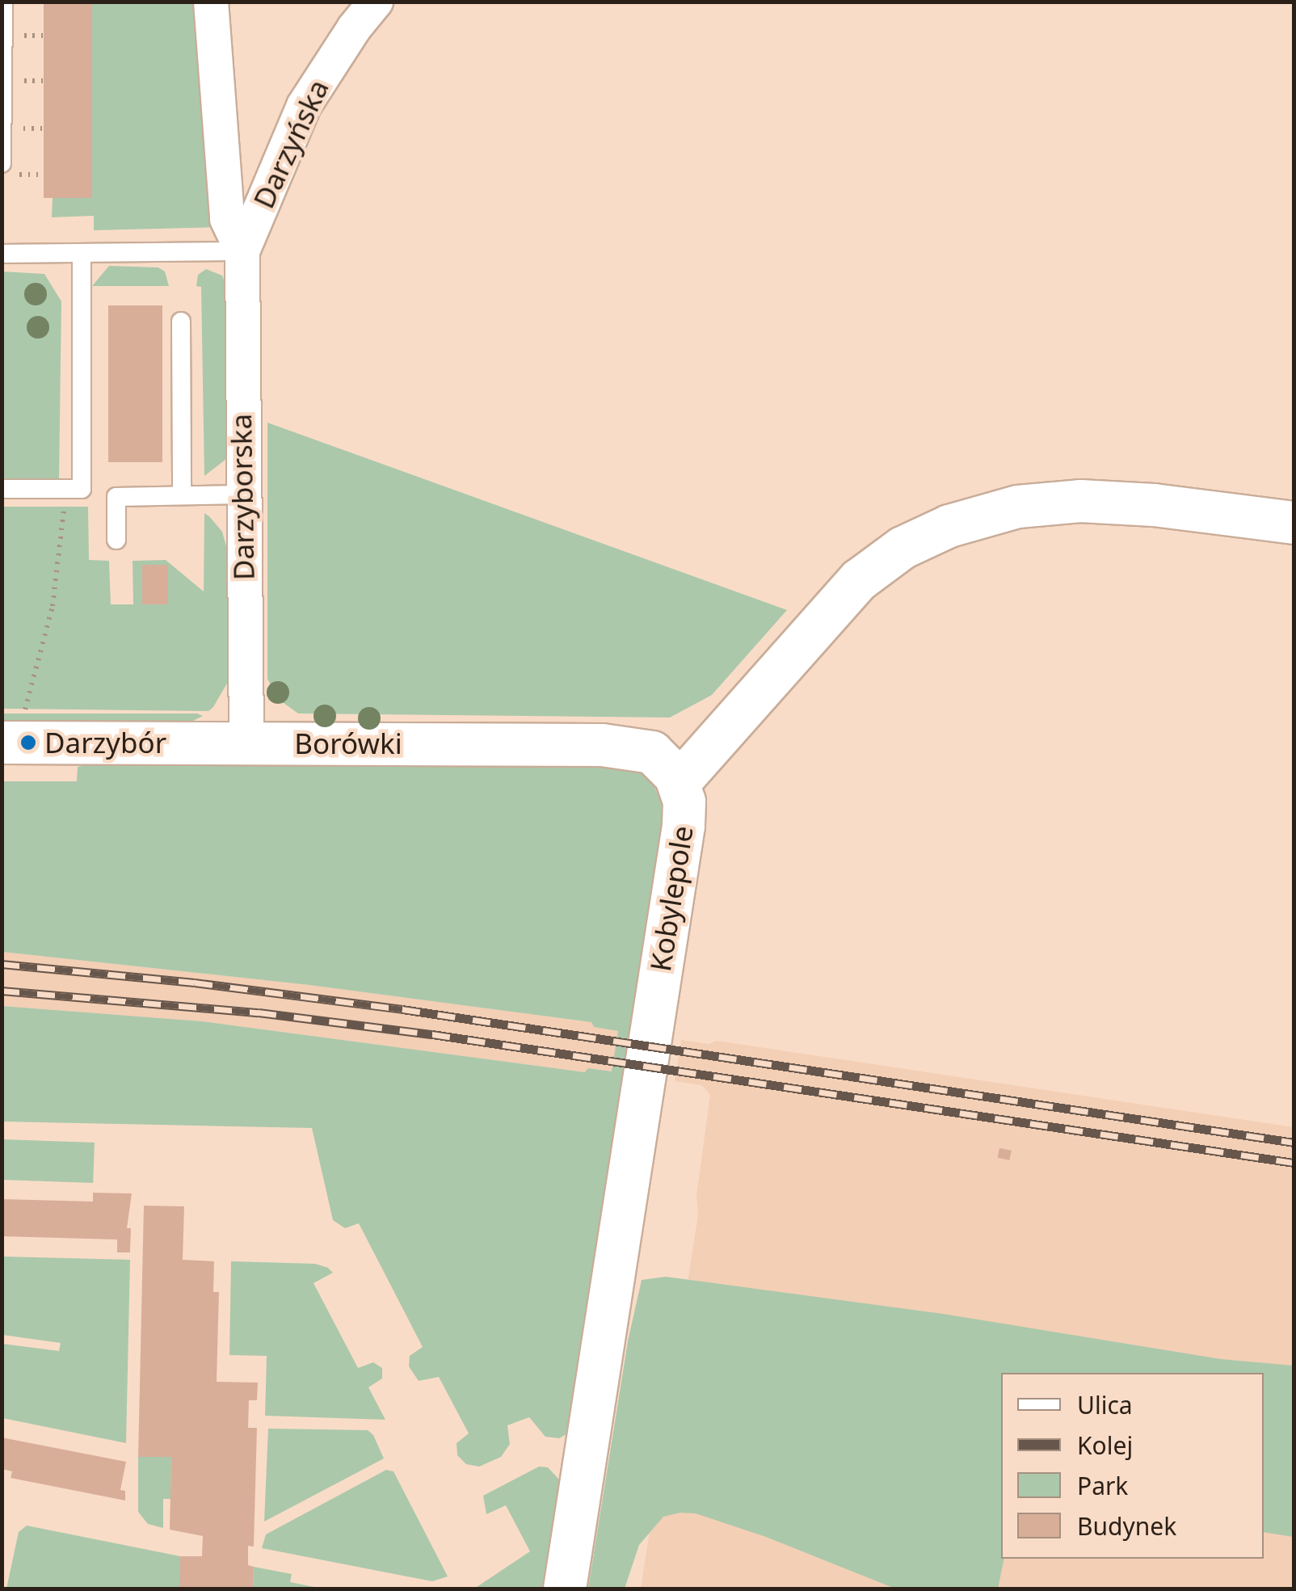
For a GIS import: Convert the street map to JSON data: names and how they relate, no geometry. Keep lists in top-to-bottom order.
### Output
{
  "streets": {
    "street": [
      "Darzyńska",
      "Darzyborska",
      "Borówki",
      "Kobylepole"
    ]
  },
  "crossings": [
    ["Darzyńska", "Darzyborska"],
    ["Darzyborska", "Borówki"],
    ["Borówki", "Kobylepole"]
  ],
  "places": ["Darzybór"],
  "legend": [
    "Ulica",
    "Kolej",
    "Park",
    "Budynek"
  ]
}
